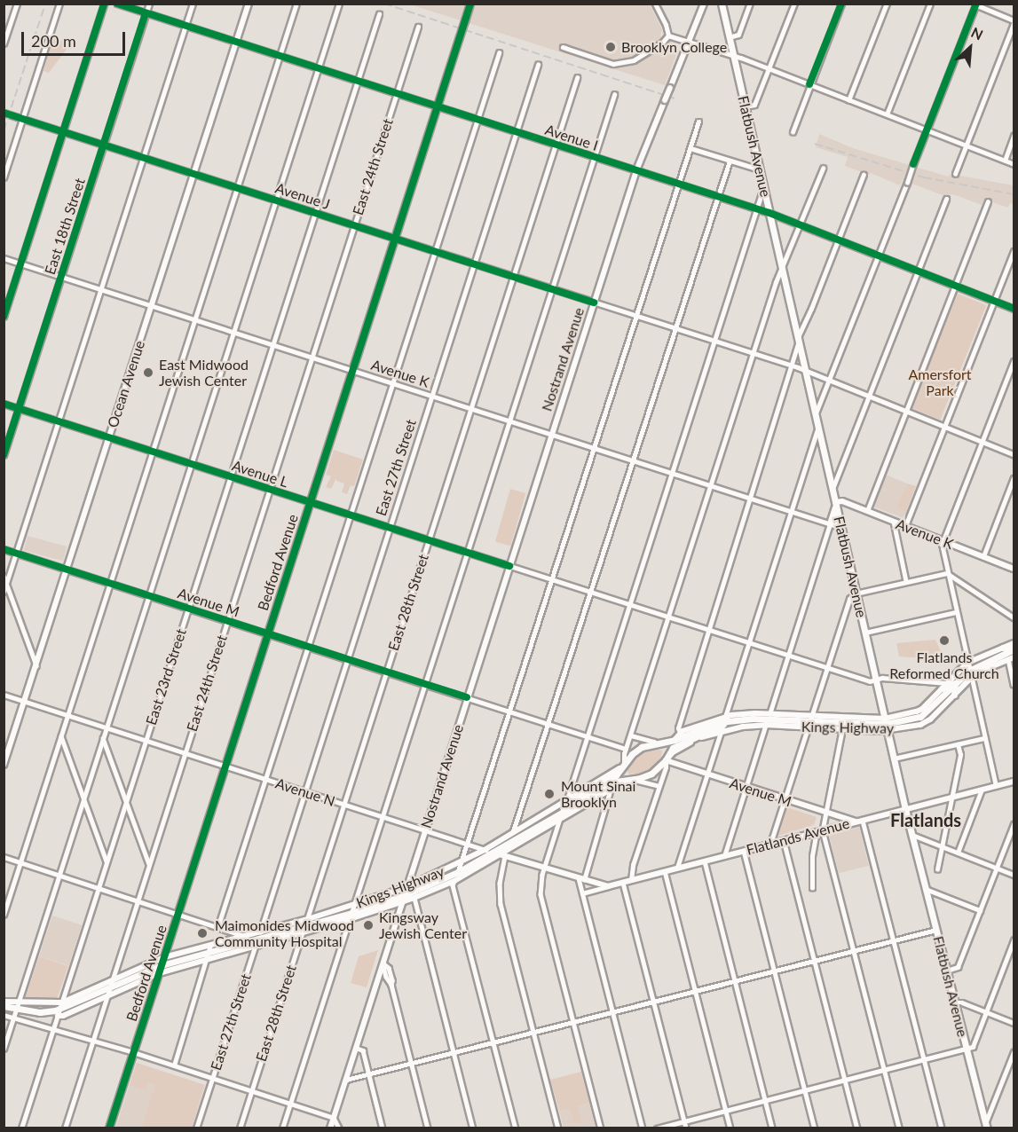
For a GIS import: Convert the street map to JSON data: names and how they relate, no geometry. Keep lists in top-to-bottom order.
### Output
{
  "streets": {
    "main road": [
      "Flatbush Avenue",
      "Nostrand Avenue",
      "Avenue K",
      "Ocean Avenue",
      "Bedford Avenue",
      "Avenue M",
      "Kings Highway",
      "Avenue N",
      "Flatlands Avenue"
    ],
    "street": [
      "Avenue I",
      "East 24th Street",
      "Avenue J",
      "East 18th Street",
      "East 27th Street",
      "Avenue L",
      "East 28th Street",
      "East 23rd Street"
    ]
  },
  "crossings": [
    ["Avenue I", "Flatbush Avenue"],
    ["Avenue I", "East 24th Street"],
    ["Avenue I", "East 18th Street"],
    ["Avenue I", "Nostrand Avenue"],
    ["Avenue I", "Ocean Avenue"],
    ["Avenue I", "East 27th Street"],
    ["Avenue I", "Bedford Avenue"],
    ["Avenue I", "East 28th Street"],
    ["Avenue I", "East 23rd Street"],
    ["Flatbush Avenue", "Avenue J"],
    ["Flatbush Avenue", "Avenue K"],
    ["Flatbush Avenue", "Avenue L"],
    ["Flatbush Avenue", "Kings Highway"],
    ["Flatbush Avenue", "Flatlands Avenue"],
    ["East 24th Street", "Avenue J"],
    ["East 24th Street", "Avenue K"],
    ["East 24th Street", "Avenue L"],
    ["East 24th Street", "Avenue M"],
    ["East 24th Street", "Kings Highway"],
    ["East 24th Street", "Avenue N"],
    ["Avenue J", "East 18th Street"],
    ["Avenue J", "Nostrand Avenue"],
    ["Avenue J", "Ocean Avenue"],
    ["Avenue J", "East 27th Street"],
    ["Avenue J", "Bedford Avenue"],
    ["Avenue J", "East 28th Street"],
    ["Avenue J", "East 23rd Street"],
    ["East 18th Street", "Avenue K"],
    ["East 18th Street", "Avenue L"],
    ["Nostrand Avenue", "Avenue K"],
    ["Nostrand Avenue", "Avenue L"],
    ["Nostrand Avenue", "Avenue M"],
    ["Nostrand Avenue", "Kings Highway"],
    ["Nostrand Avenue", "Avenue N"],
    ["Avenue K", "Ocean Avenue"],
    ["Avenue K", "East 27th Street"],
    ["Avenue K", "Bedford Avenue"],
    ["Avenue K", "East 28th Street"],
    ["Avenue K", "East 23rd Street"],
    ["Ocean Avenue", "Avenue L"],
    ["Ocean Avenue", "Avenue M"],
    ["Ocean Avenue", "Avenue N"],
    ["East 27th Street", "Avenue L"],
    ["East 27th Street", "Avenue M"],
    ["East 27th Street", "Kings Highway"],
    ["East 27th Street", "Avenue N"],
    ["Avenue L", "Bedford Avenue"],
    ["Avenue L", "East 28th Street"],
    ["Avenue L", "East 23rd Street"],
    ["Avenue L", "Kings Highway"],
    ["Bedford Avenue", "Avenue M"],
    ["Bedford Avenue", "Kings Highway"],
    ["Bedford Avenue", "Avenue N"],
    ["Avenue M", "East 28th Street"],
    ["Avenue M", "East 23rd Street"],
    ["Avenue M", "Kings Highway"],
    ["Avenue M", "Flatlands Avenue"],
    ["East 28th Street", "Kings Highway"],
    ["East 28th Street", "Avenue N"],
    ["East 23rd Street", "Kings Highway"],
    ["East 23rd Street", "Avenue N"],
    ["Kings Highway", "Avenue N"],
    ["Avenue N", "Flatlands Avenue"]
  ],
  "districts": ["Flatlands"],
  "parks": ["Amersfort Park"],
  "places": [
    "Brooklyn College",
    "East Midwood Jewish Center",
    "Flatlands Reformed Church",
    "Mount Sinai Brooklyn",
    "Kingsway Jewish Center",
    "Maimonides Midwood Community Hospital"
  ],
  "scale_bar": "200 m",
  "north": "top right"
}
